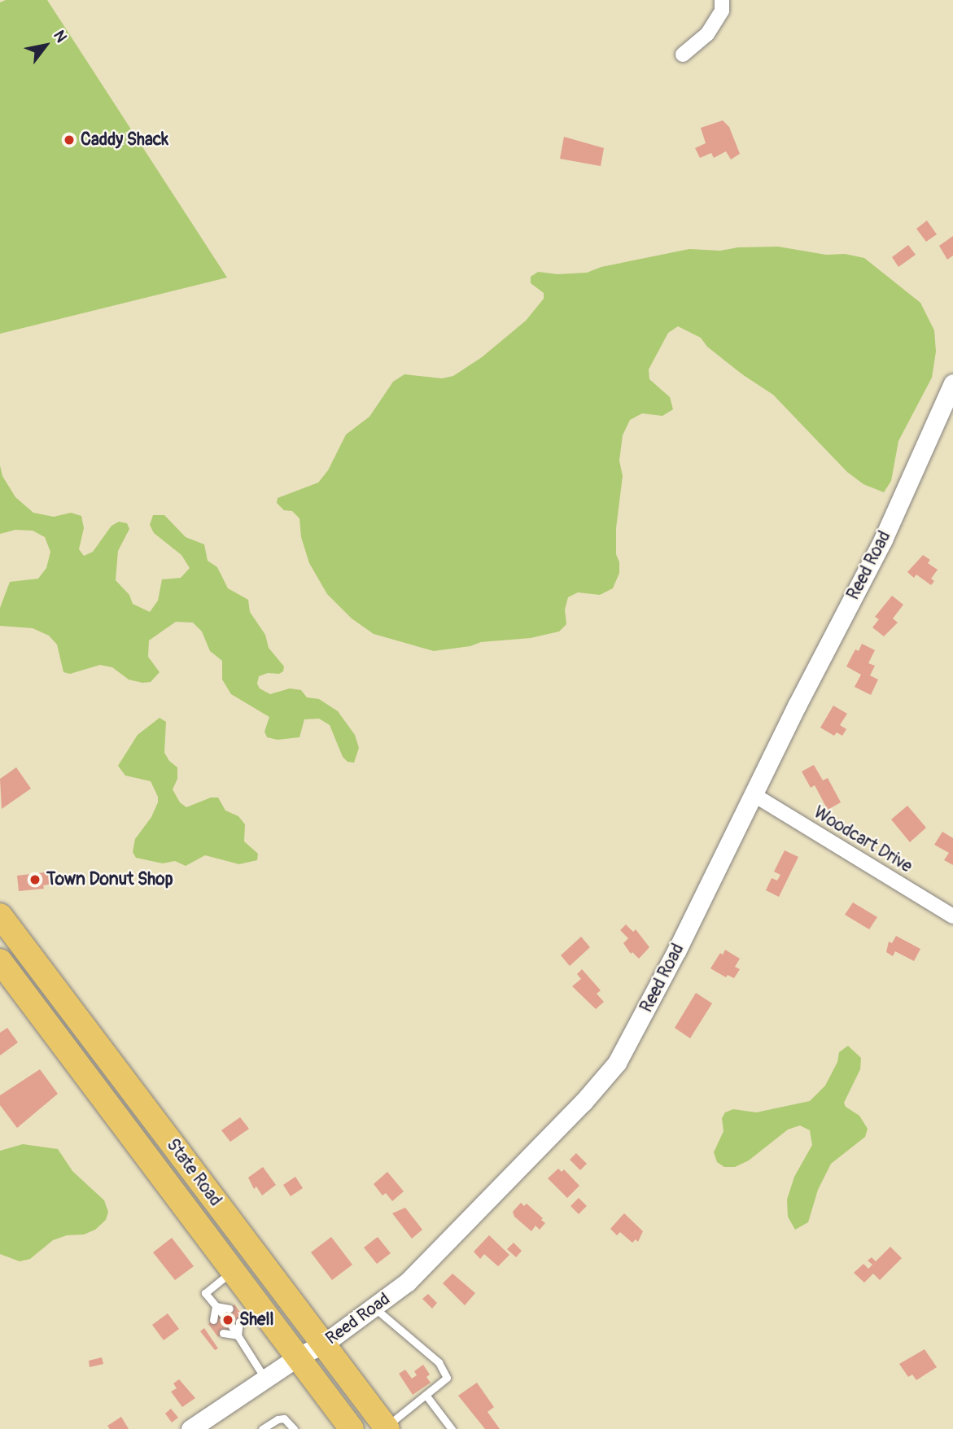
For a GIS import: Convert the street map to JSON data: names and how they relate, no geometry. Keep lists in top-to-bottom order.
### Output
{
  "streets": {
    "main road": ["State Road"],
    "street": ["Reed Road", "Woodcart Drive"]
  },
  "crossings": [
    ["Reed Road", "Woodcart Drive"],
    ["Reed Road", "State Road"]
  ],
  "places": ["Caddy Shack", "Town Donut Shop", "Shell"],
  "north": "top right"
}
